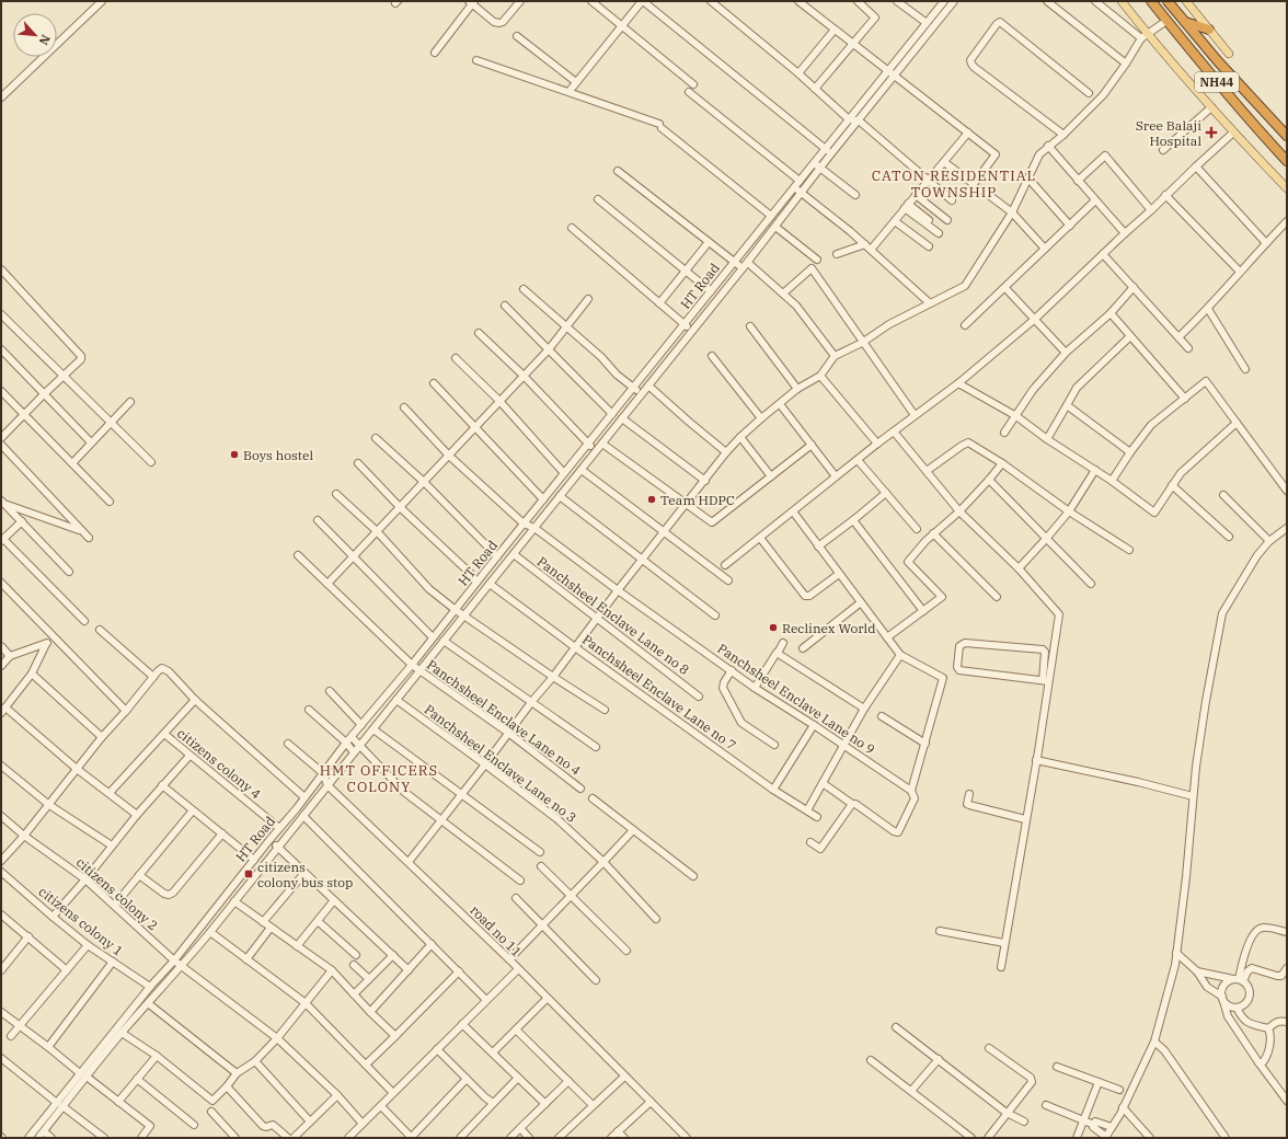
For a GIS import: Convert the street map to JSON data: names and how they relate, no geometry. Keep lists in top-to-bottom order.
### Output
{
  "streets": {
    "highway": ["NH44"],
    "street": [
      "HT Road",
      "Panchsheel Enclave Lane no 8",
      "Panchsheel Enclave Lane no 7",
      "Panchsheel Enclave Lane no 9",
      "Panchsheel Enclave Lane no 4",
      "citizens colony 4",
      "Panchsheel Enclave Lane no 3",
      "citizens colony 2",
      "citizens colony 1",
      "road no 11"
    ]
  },
  "crossings": [
    ["HT Road", "Panchsheel Enclave Lane no 8"],
    ["HT Road", "Panchsheel Enclave Lane no 7"],
    ["HT Road", "Panchsheel Enclave Lane no 9"],
    ["HT Road", "Panchsheel Enclave Lane no 4"],
    ["HT Road", "citizens colony 4"],
    ["HT Road", "Panchsheel Enclave Lane no 3"],
    ["HT Road", "citizens colony 2"],
    ["HT Road", "citizens colony 1"],
    ["HT Road", "road no 11"]
  ],
  "districts": ["CATON RESIDENTIAL TOWNSHIP", "HMT OFFICERS COLONY"],
  "places": {
    "health": ["Sree Balaji Hospital"],
    "other": ["Boys hostel", "Team HDPC", "Reclinex World"],
    "transit": ["citizens colony bus stop"]
  },
  "north": "bottom right"
}
